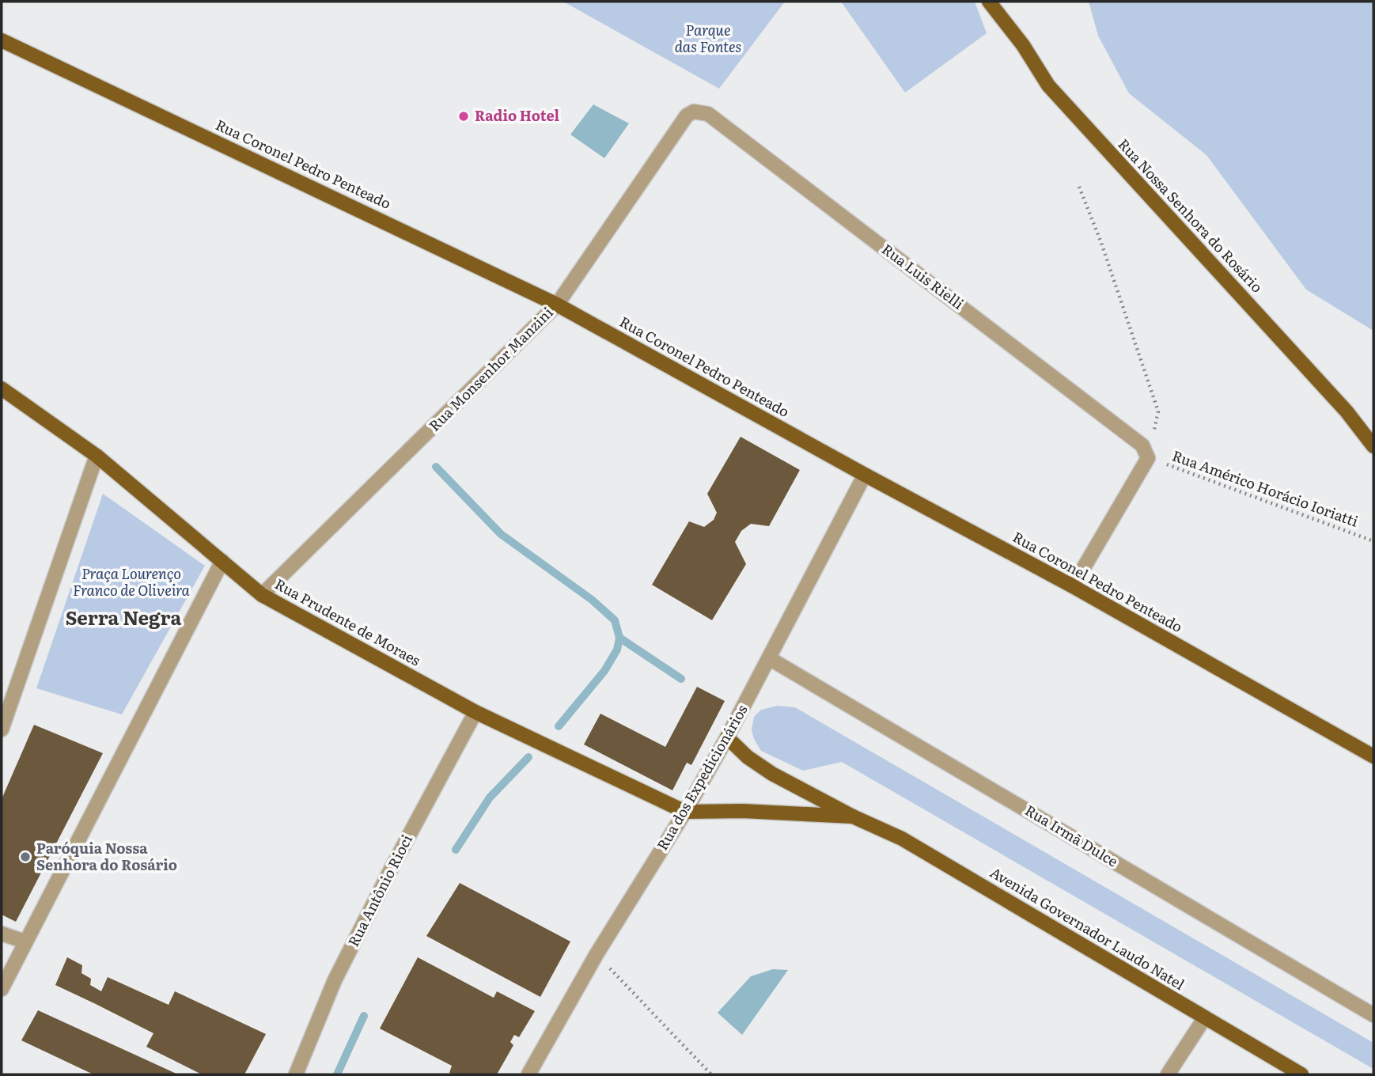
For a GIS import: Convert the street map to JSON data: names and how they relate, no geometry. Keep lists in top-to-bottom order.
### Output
{
  "streets": {
    "main road": [
      "Rua Coronel Pedro Penteado",
      "Rua Nossa Senhora do Rosário",
      "Rua Prudente de Moraes",
      "Avenida Governador Laudo Natel"
    ],
    "street": [
      "Rua Luis Rielli",
      "Rua Monsenhor Manzini",
      "Rua dos Expedicionários",
      "Rua Irmã Dulce",
      "Rua Antônio Rioci"
    ],
    "path": ["Rua Américo Horácio Ioriatti"]
  },
  "crossings": [
    ["Rua Coronel Pedro Penteado", "Rua Monsenhor Manzini"],
    ["Rua Coronel Pedro Penteado", "Rua dos Expedicionários"],
    ["Rua Luis Rielli", "Rua Monsenhor Manzini"],
    ["Rua Luis Rielli", "Rua Américo Horácio Ioriatti"],
    ["Rua Monsenhor Manzini", "Rua Prudente de Moraes"],
    ["Rua Prudente de Moraes", "Rua dos Expedicionários"],
    ["Rua Prudente de Moraes", "Rua Antônio Rioci"],
    ["Rua Prudente de Moraes", "Avenida Governador Laudo Natel"],
    ["Rua dos Expedicionários", "Rua Irmã Dulce"],
    ["Rua dos Expedicionários", "Avenida Governador Laudo Natel"]
  ],
  "districts": ["Serra Negra"],
  "parks": ["Parque das Fontes", "Praça Lourenço Franco de Oliveira"],
  "places": ["Radio Hotel", "Paróquia Nossa Senhora do Rosário"]
}
